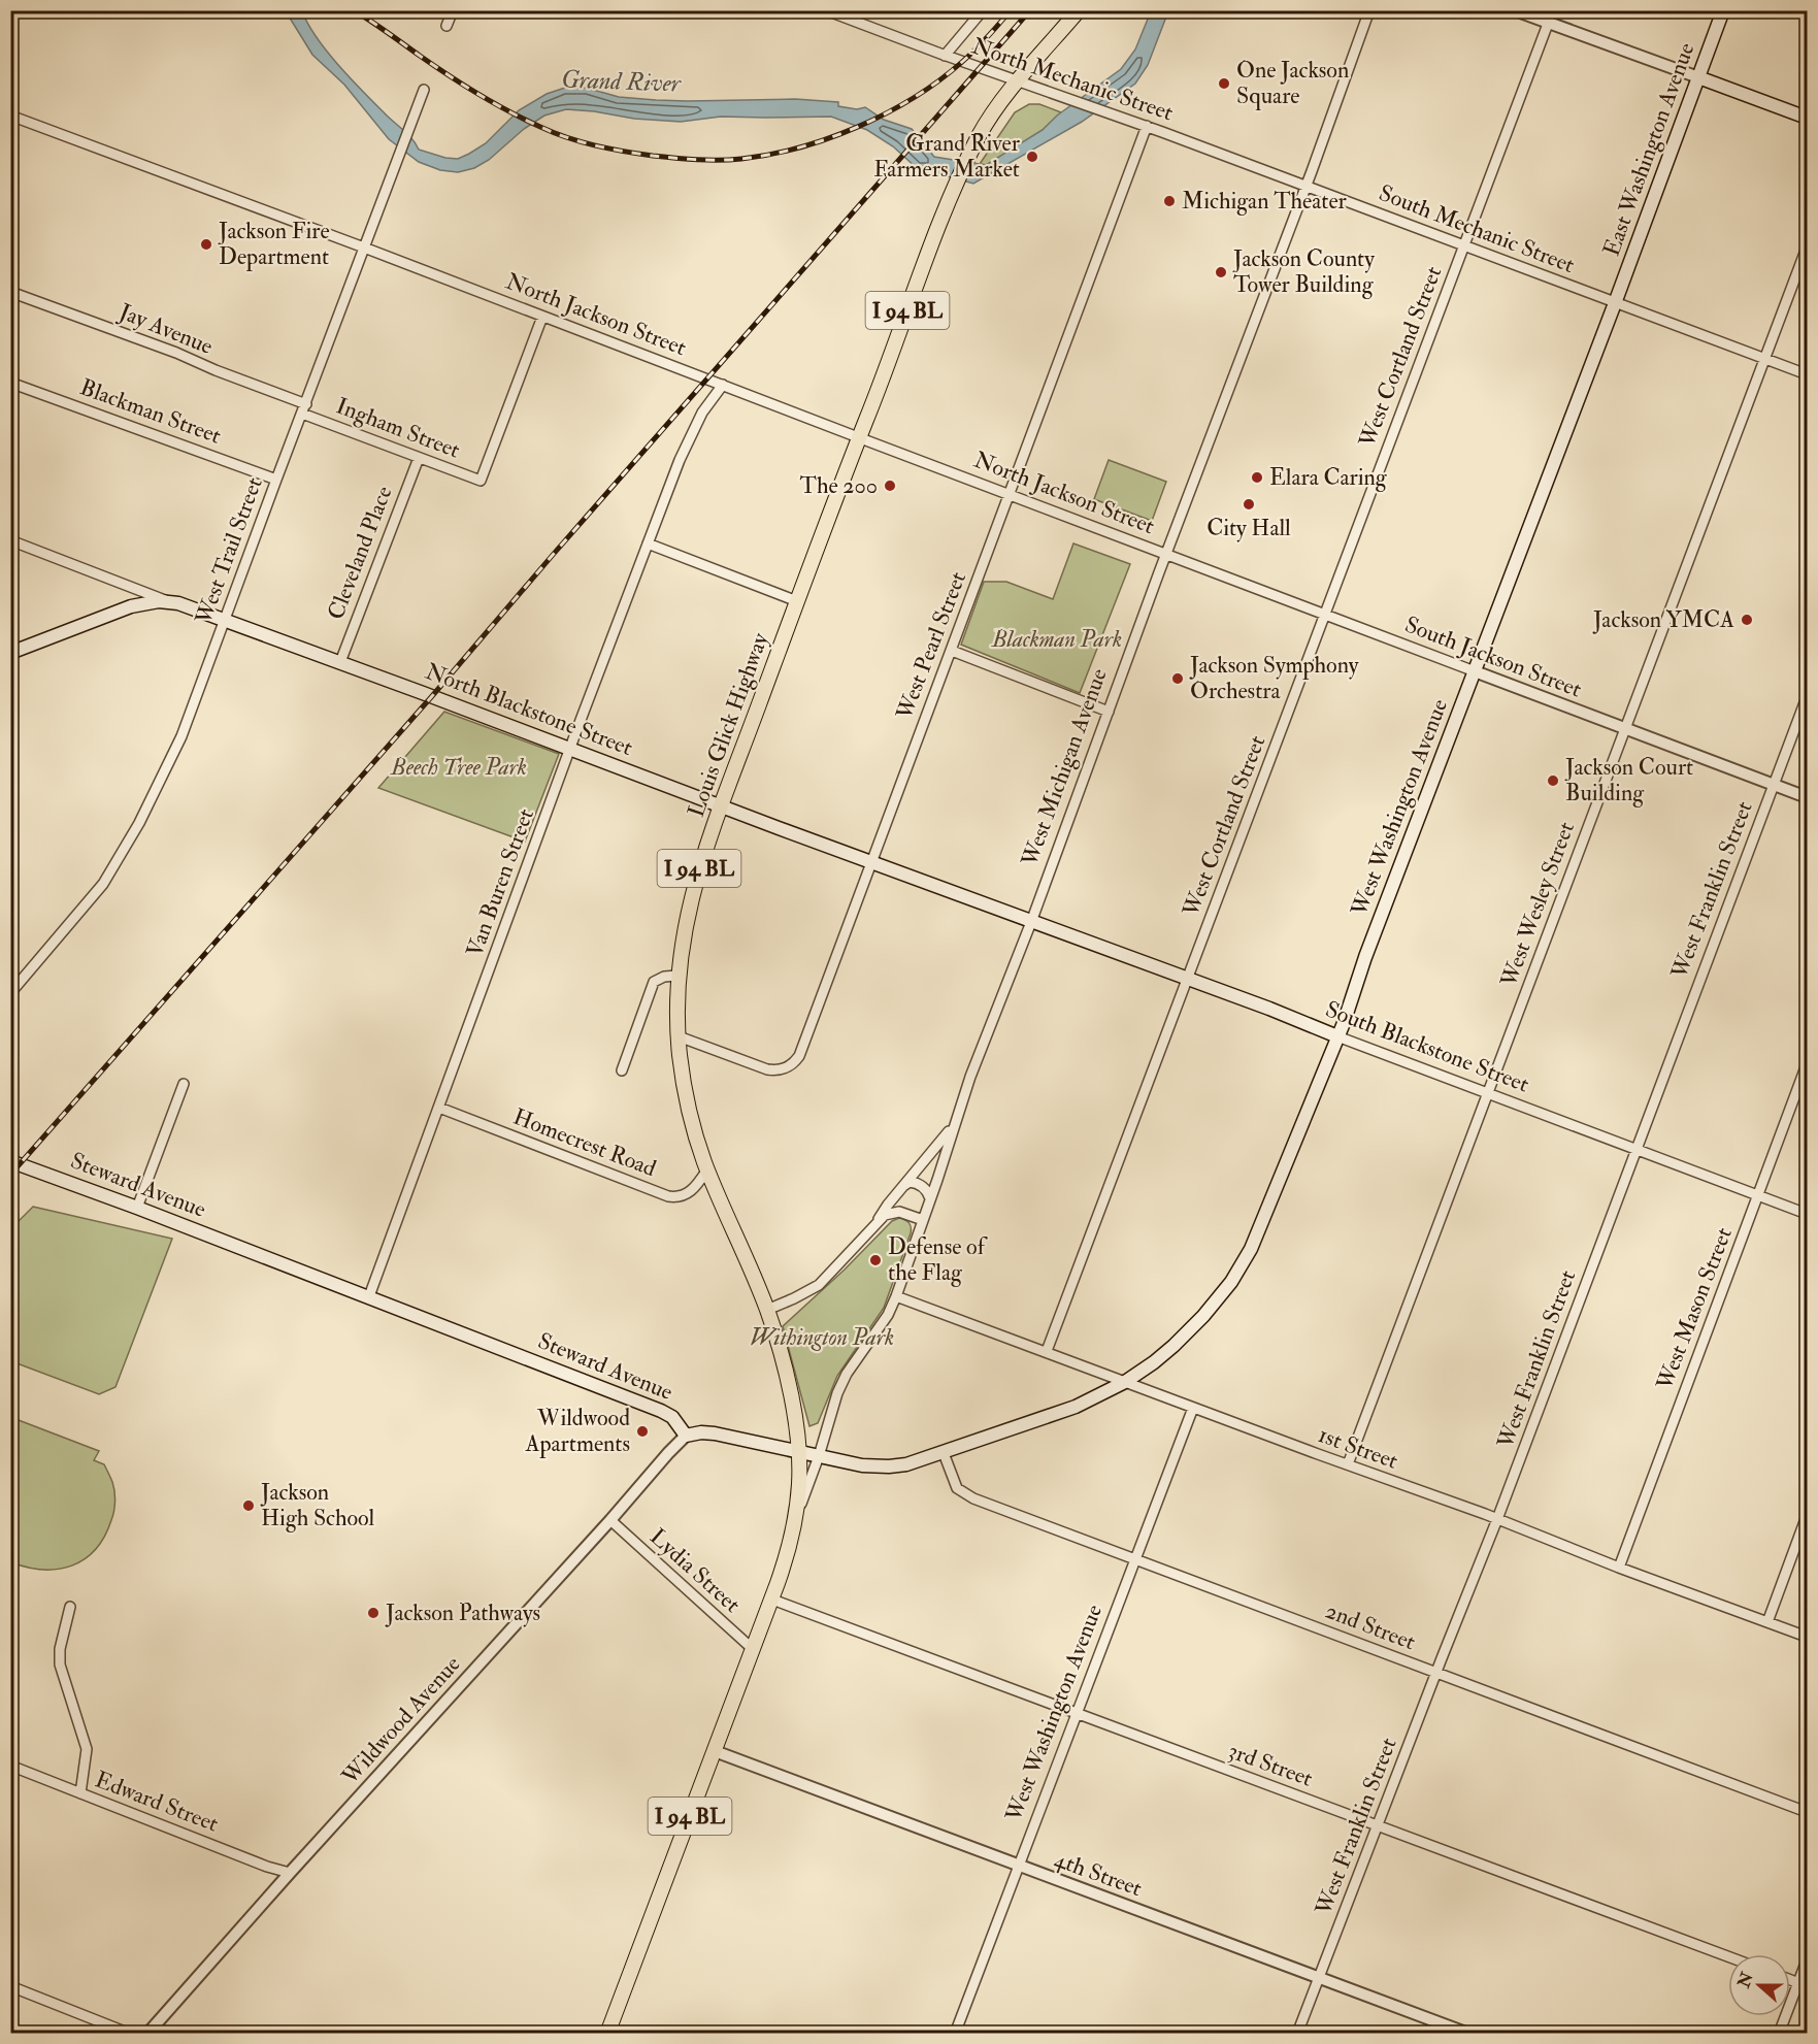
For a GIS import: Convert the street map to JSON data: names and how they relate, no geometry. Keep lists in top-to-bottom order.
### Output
{
  "streets": {
    "main road": [
      "East Washington Avenue",
      "I 94 BL",
      "North Blackstone Street",
      "Louis Glick Highway",
      "West Washington Avenue",
      "South Blackstone Street",
      "Steward Avenue"
    ],
    "street": [
      "North Mechanic Street",
      "South Mechanic Street",
      "North Jackson Street",
      "Jay Avenue",
      "West Cortland Street",
      "Blackman Street",
      "Ingham Street",
      "West Trail Street",
      "Cleveland Place",
      "West Pearl Street",
      "South Jackson Street",
      "West Michigan Avenue",
      "Van Buren Street",
      "West Franklin Street",
      "West Wesley Street",
      "Homecrest Road",
      "West Mason Street",
      "1st Street",
      "Lydia Street",
      "2nd Street",
      "Wildwood Avenue",
      "3rd Street",
      "Edward Street",
      "4th Street"
    ]
  },
  "crossings": [
    ["North Mechanic Street", "South Mechanic Street"],
    ["North Mechanic Street", "I 94 BL"],
    ["North Mechanic Street", "West Pearl Street"],
    ["North Mechanic Street", "Louis Glick Highway"],
    ["North Mechanic Street", "West Michigan Avenue"],
    ["East Washington Avenue", "South Mechanic Street"],
    ["East Washington Avenue", "West Washington Avenue"],
    ["South Mechanic Street", "West Cortland Street"],
    ["South Mechanic Street", "West Michigan Avenue"],
    ["South Mechanic Street", "West Washington Avenue"],
    ["South Mechanic Street", "West Wesley Street"],
    ["I 94 BL", "Louis Glick Highway"],
    ["I 94 BL", "Lydia Street"],
    ["I 94 BL", "3rd Street"],
    ["I 94 BL", "4th Street"],
    ["North Jackson Street", "Ingham Street"],
    ["North Jackson Street", "West Trail Street"],
    ["North Jackson Street", "West Pearl Street"],
    ["North Jackson Street", "South Jackson Street"],
    ["North Jackson Street", "Louis Glick Highway"],
    ["North Jackson Street", "West Michigan Avenue"],
    ["North Jackson Street", "Van Buren Street"],
    ["Jay Avenue", "Ingham Street"],
    ["Jay Avenue", "West Trail Street"],
    ["West Cortland Street", "South Jackson Street"],
    ["West Cortland Street", "South Blackstone Street"],
    ["West Cortland Street", "1st Street"],
    ["Blackman Street", "West Trail Street"],
    ["Ingham Street", "West Trail Street"],
    ["Ingham Street", "Cleveland Place"],
    ["West Trail Street", "North Blackstone Street"],
    ["Cleveland Place", "North Blackstone Street"],
    ["West Pearl Street", "North Blackstone Street"],
    ["West Pearl Street", "Louis Glick Highway"],
    ["South Jackson Street", "West Michigan Avenue"],
    ["South Jackson Street", "West Washington Avenue"],
    ["South Jackson Street", "West Franklin Street"],
    ["South Jackson Street", "West Wesley Street"],
    ["North Blackstone Street", "Louis Glick Highway"],
    ["North Blackstone Street", "West Michigan Avenue"],
    ["North Blackstone Street", "Van Buren Street"],
    ["North Blackstone Street", "South Blackstone Street"],
    ["Louis Glick Highway", "West Michigan Avenue"],
    ["Louis Glick Highway", "Homecrest Road"],
    ["Louis Glick Highway", "3rd Street"],
    ["West Michigan Avenue", "South Blackstone Street"],
    ["West Michigan Avenue", "1st Street"],
    ["West Washington Avenue", "South Blackstone Street"],
    ["West Washington Avenue", "1st Street"],
    ["West Washington Avenue", "2nd Street"],
    ["West Washington Avenue", "3rd Street"],
    ["West Washington Avenue", "4th Street"],
    ["Van Buren Street", "Homecrest Road"],
    ["Van Buren Street", "Steward Avenue"],
    ["West Franklin Street", "South Blackstone Street"],
    ["West Franklin Street", "1st Street"],
    ["West Franklin Street", "2nd Street"],
    ["West Franklin Street", "3rd Street"],
    ["West Franklin Street", "4th Street"],
    ["West Wesley Street", "South Blackstone Street"],
    ["West Wesley Street", "1st Street"],
    ["South Blackstone Street", "West Mason Street"],
    ["Steward Avenue", "Wildwood Avenue"],
    ["West Mason Street", "1st Street"],
    ["Lydia Street", "Wildwood Avenue"],
    ["Wildwood Avenue", "Edward Street"]
  ],
  "water": ["Grand River"],
  "parks": ["Blackman Park", "Beech Tree Park", "Withington Park"],
  "places": [
    "One Jackson Square",
    "Grand River Farmers Market",
    "Michigan Theater",
    "Jackson Fire Department",
    "Jackson County Tower Building",
    "Elara Caring",
    "The 200",
    "City Hall",
    "Jackson YMCA",
    "Jackson Symphony Orchestra",
    "Jackson Court Building",
    "Defense of the Flag",
    "Wildwood Apartments",
    "Jackson High School",
    "Jackson Pathways"
  ],
  "north": "left"
}
